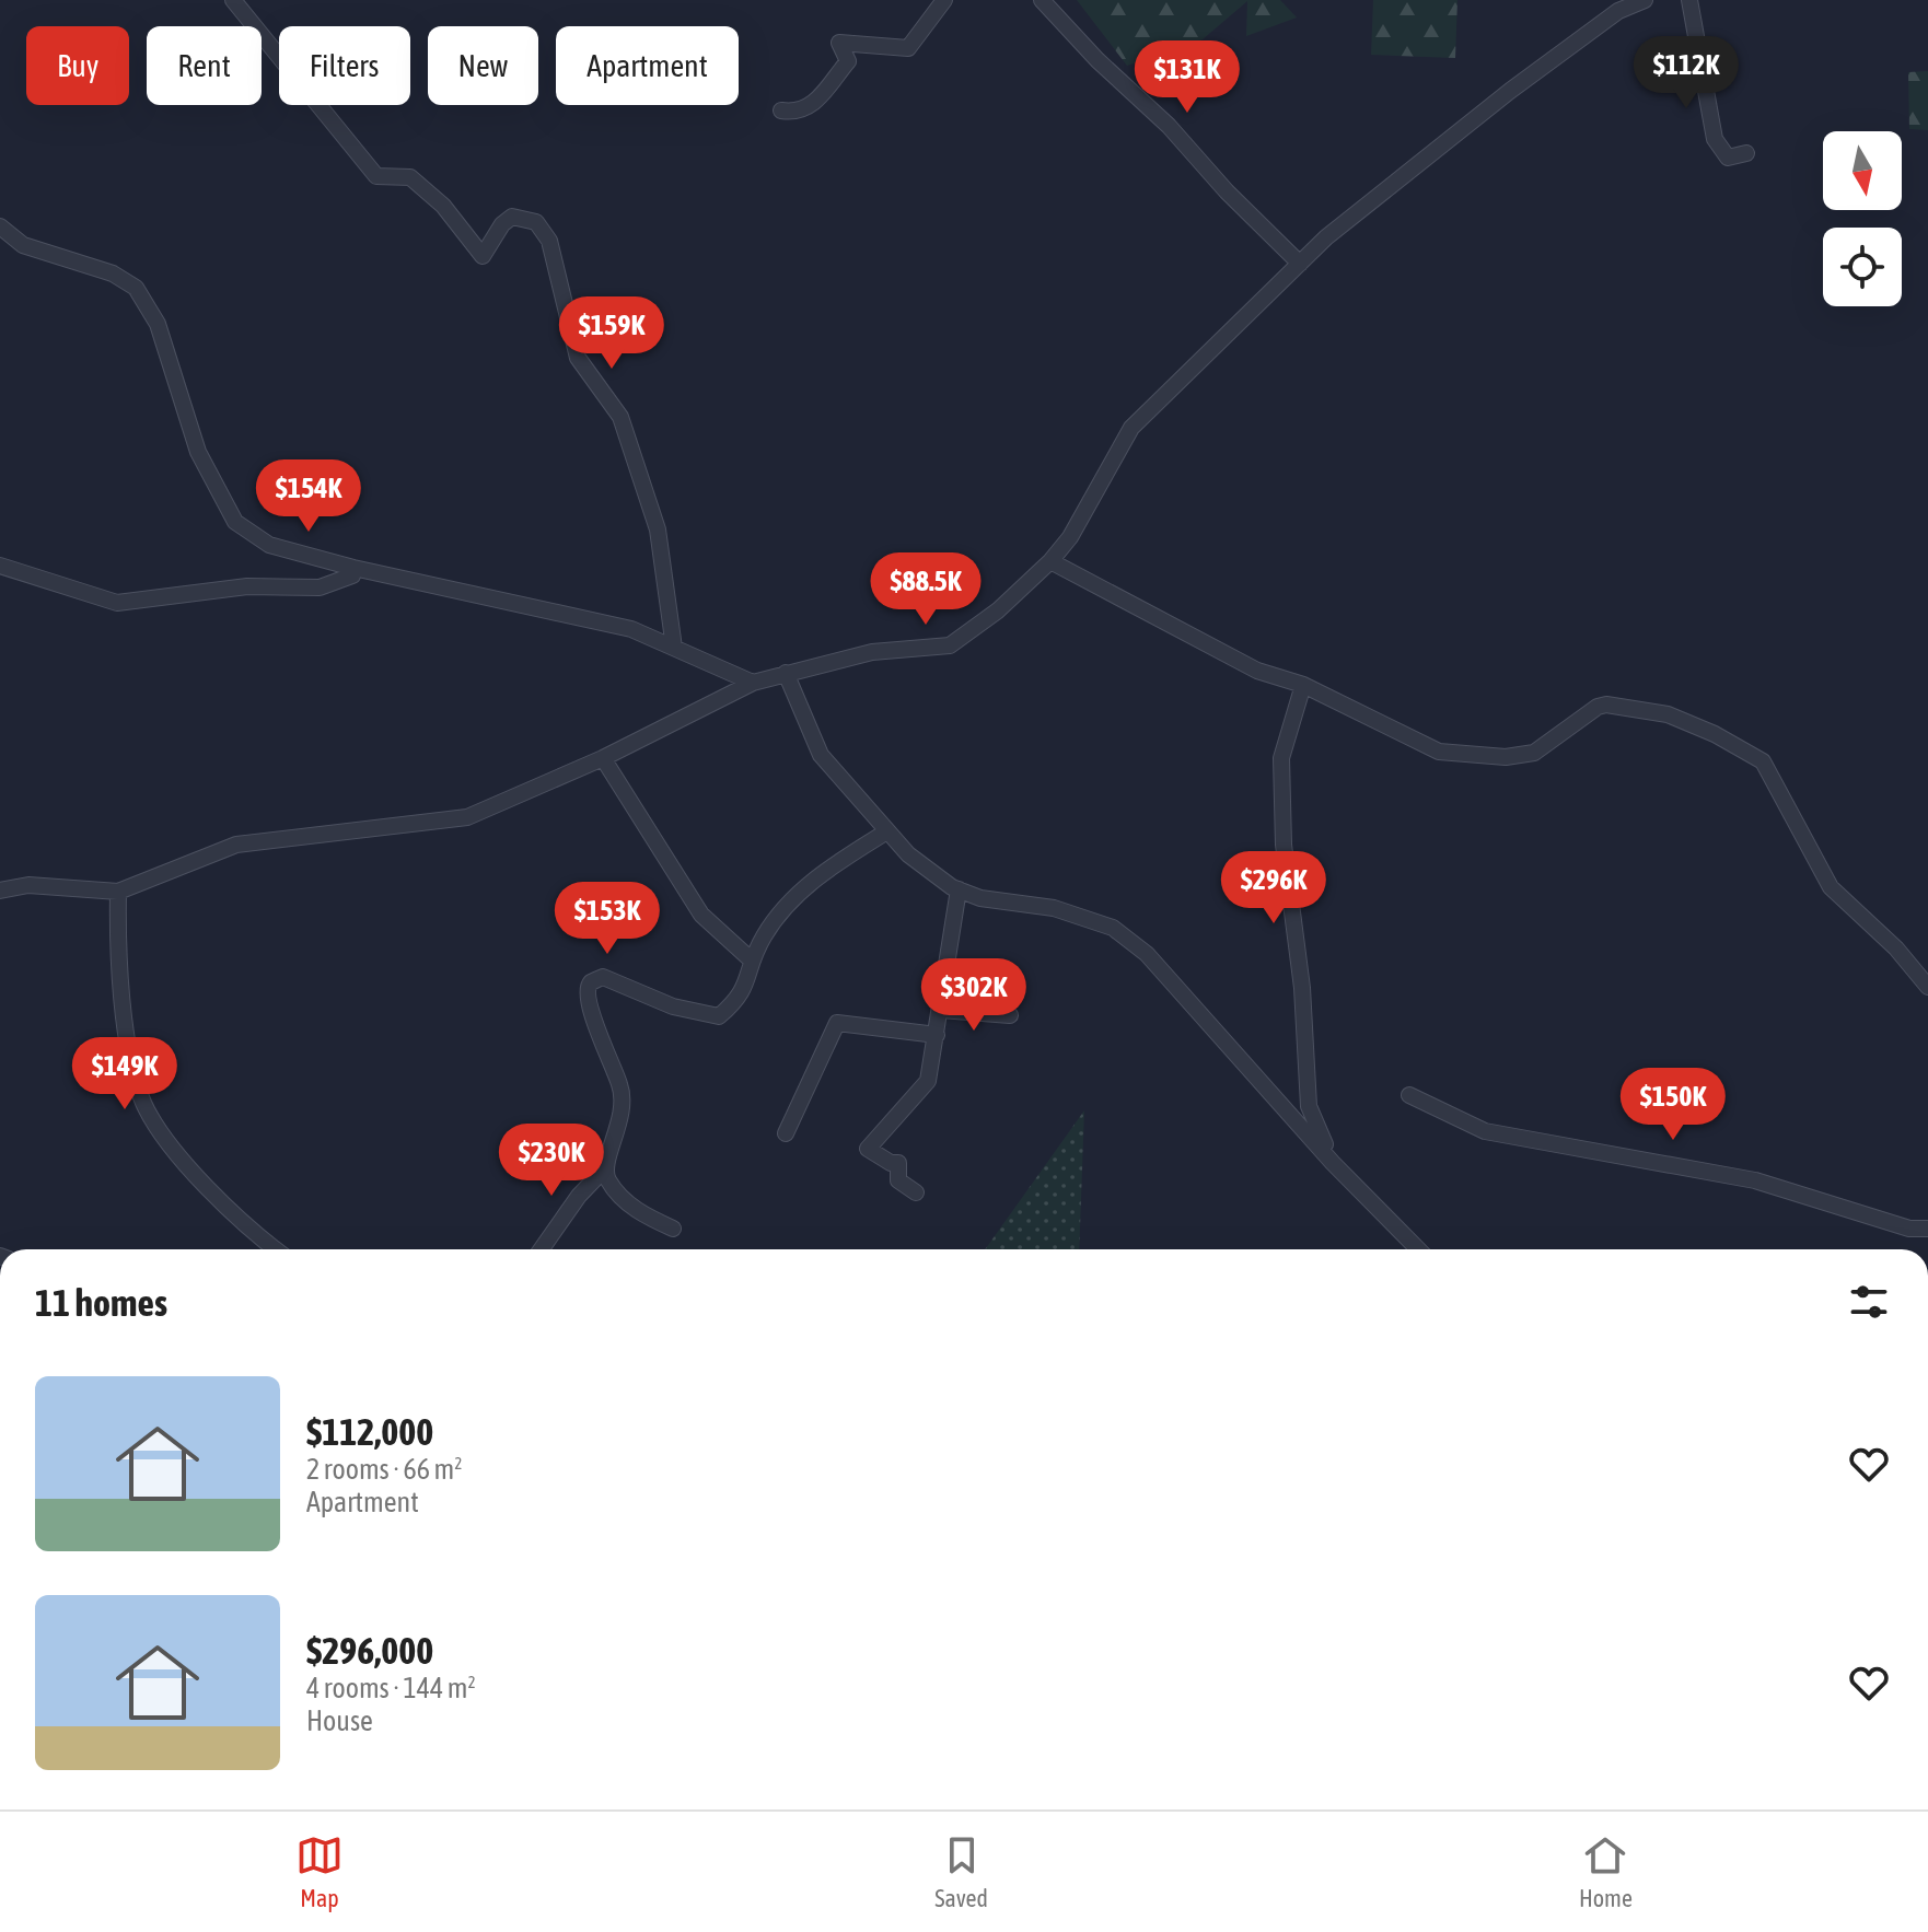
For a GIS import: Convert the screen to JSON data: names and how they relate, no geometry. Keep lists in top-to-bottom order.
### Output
{
  "north": "bottom",
  "page": {
    "chip": [
      "Buy",
      "Rent",
      "Filters",
      "New",
      "Apartment"
    ],
    "price": [
      "$112K",
      "$131K",
      "$159K",
      "$154K",
      "$88.5K",
      "$296K",
      "$153K",
      "$302K",
      "$149K",
      "$150K",
      "$230K"
    ],
    "heading": "11 homes",
    "list": [
      {
        "name": "$112,000",
        "note": "2 rooms · 66 m² · Apartment"
      },
      {
        "name": "$296,000",
        "note": "4 rooms · 144 m² · House"
      }
    ],
    "tabs": ["Map", "Saved", "Home"]
  }
}
